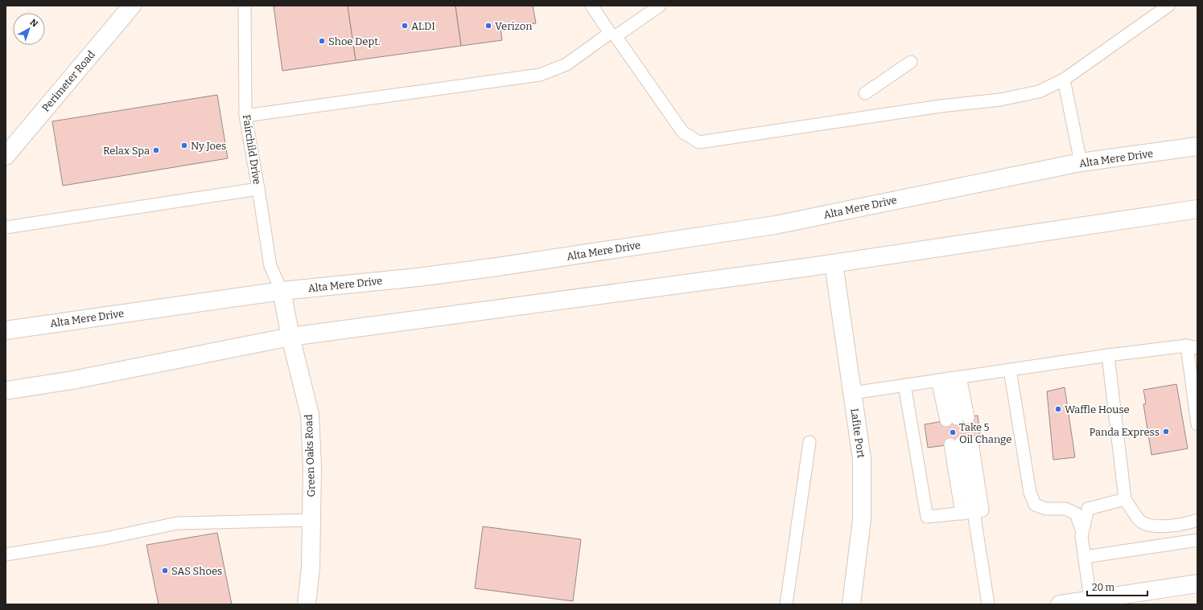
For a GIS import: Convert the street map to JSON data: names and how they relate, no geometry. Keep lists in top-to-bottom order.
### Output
{
  "streets": {
    "main road": [
      "Perimeter Road",
      "Alta Mere Drive",
      "Lafite Port",
      "Green Oaks Road"
    ],
    "lane": ["Fairchild Drive"]
  },
  "crossings": [
    ["Fairchild Drive", "Alta Mere Drive"],
    ["Fairchild Drive", "Green Oaks Road"],
    ["Alta Mere Drive", "Green Oaks Road"]
  ],
  "places": [
    "ALDI",
    "Verizon",
    "Shoe Dept.",
    "Ny Joes",
    "Relax Spa",
    "Waffle House",
    "Panda Express",
    "Take 5 Oil Change",
    "SAS Shoes"
  ],
  "scale_bar": "20 m",
  "north": "top right"
}
